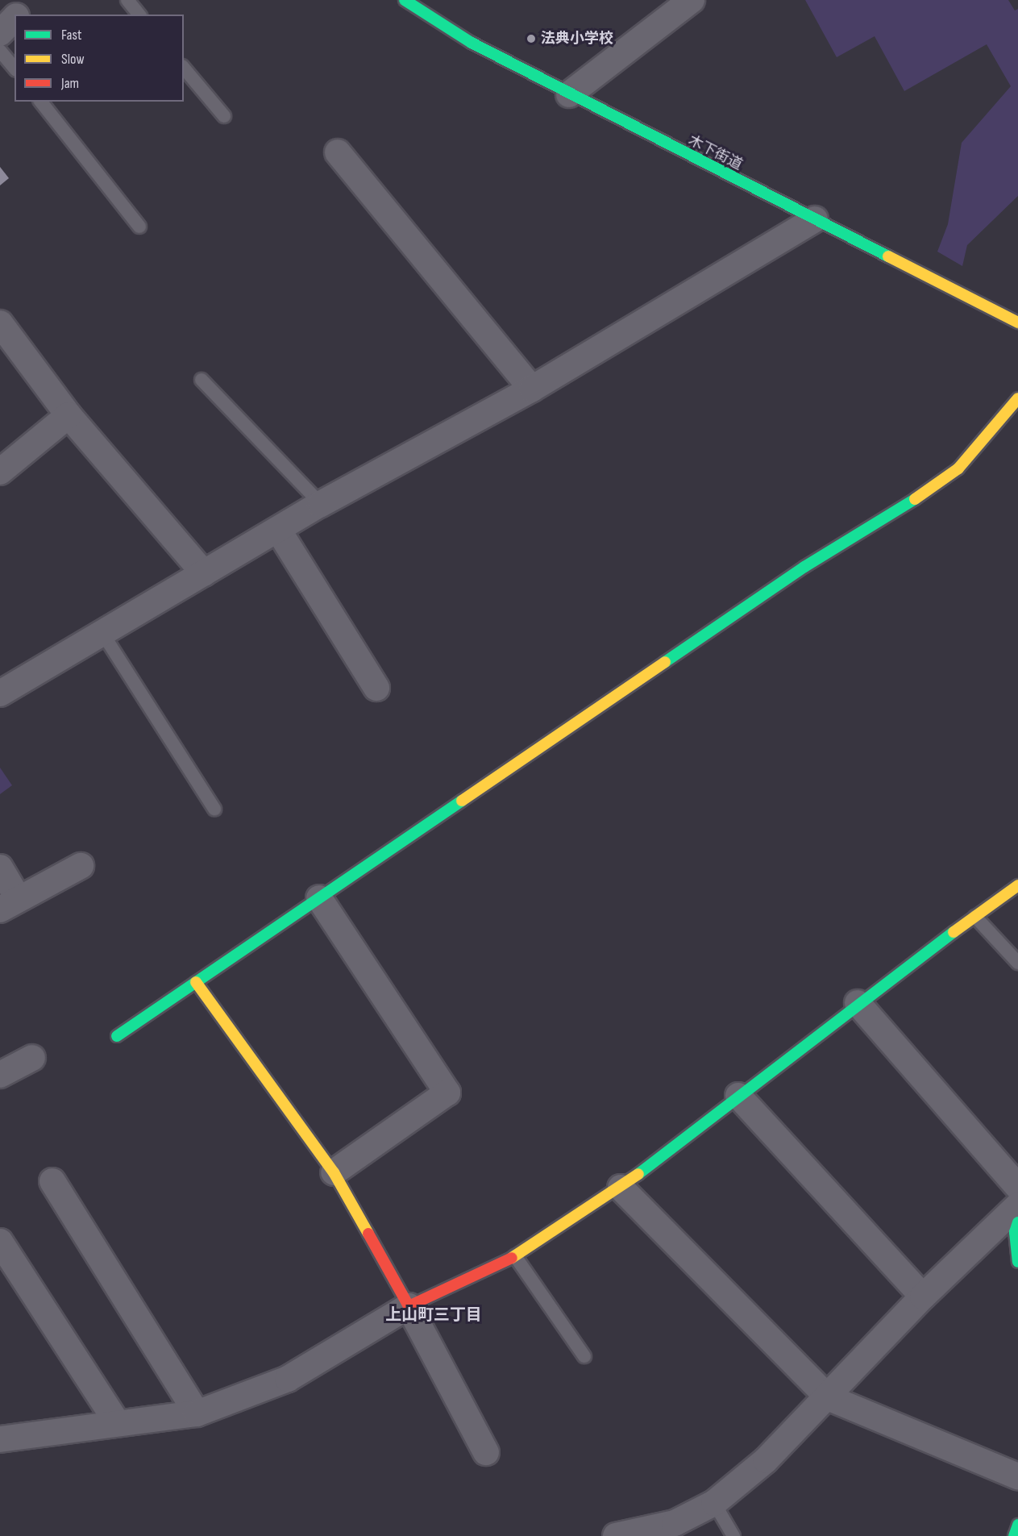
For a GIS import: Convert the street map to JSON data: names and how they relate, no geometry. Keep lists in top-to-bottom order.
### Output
{
  "streets": {
    "street": ["木下街道"]
  },
  "districts": ["上山町三丁目"],
  "places": ["法典小学校"],
  "legend": ["Fast", "Slow", "Jam"]
}
